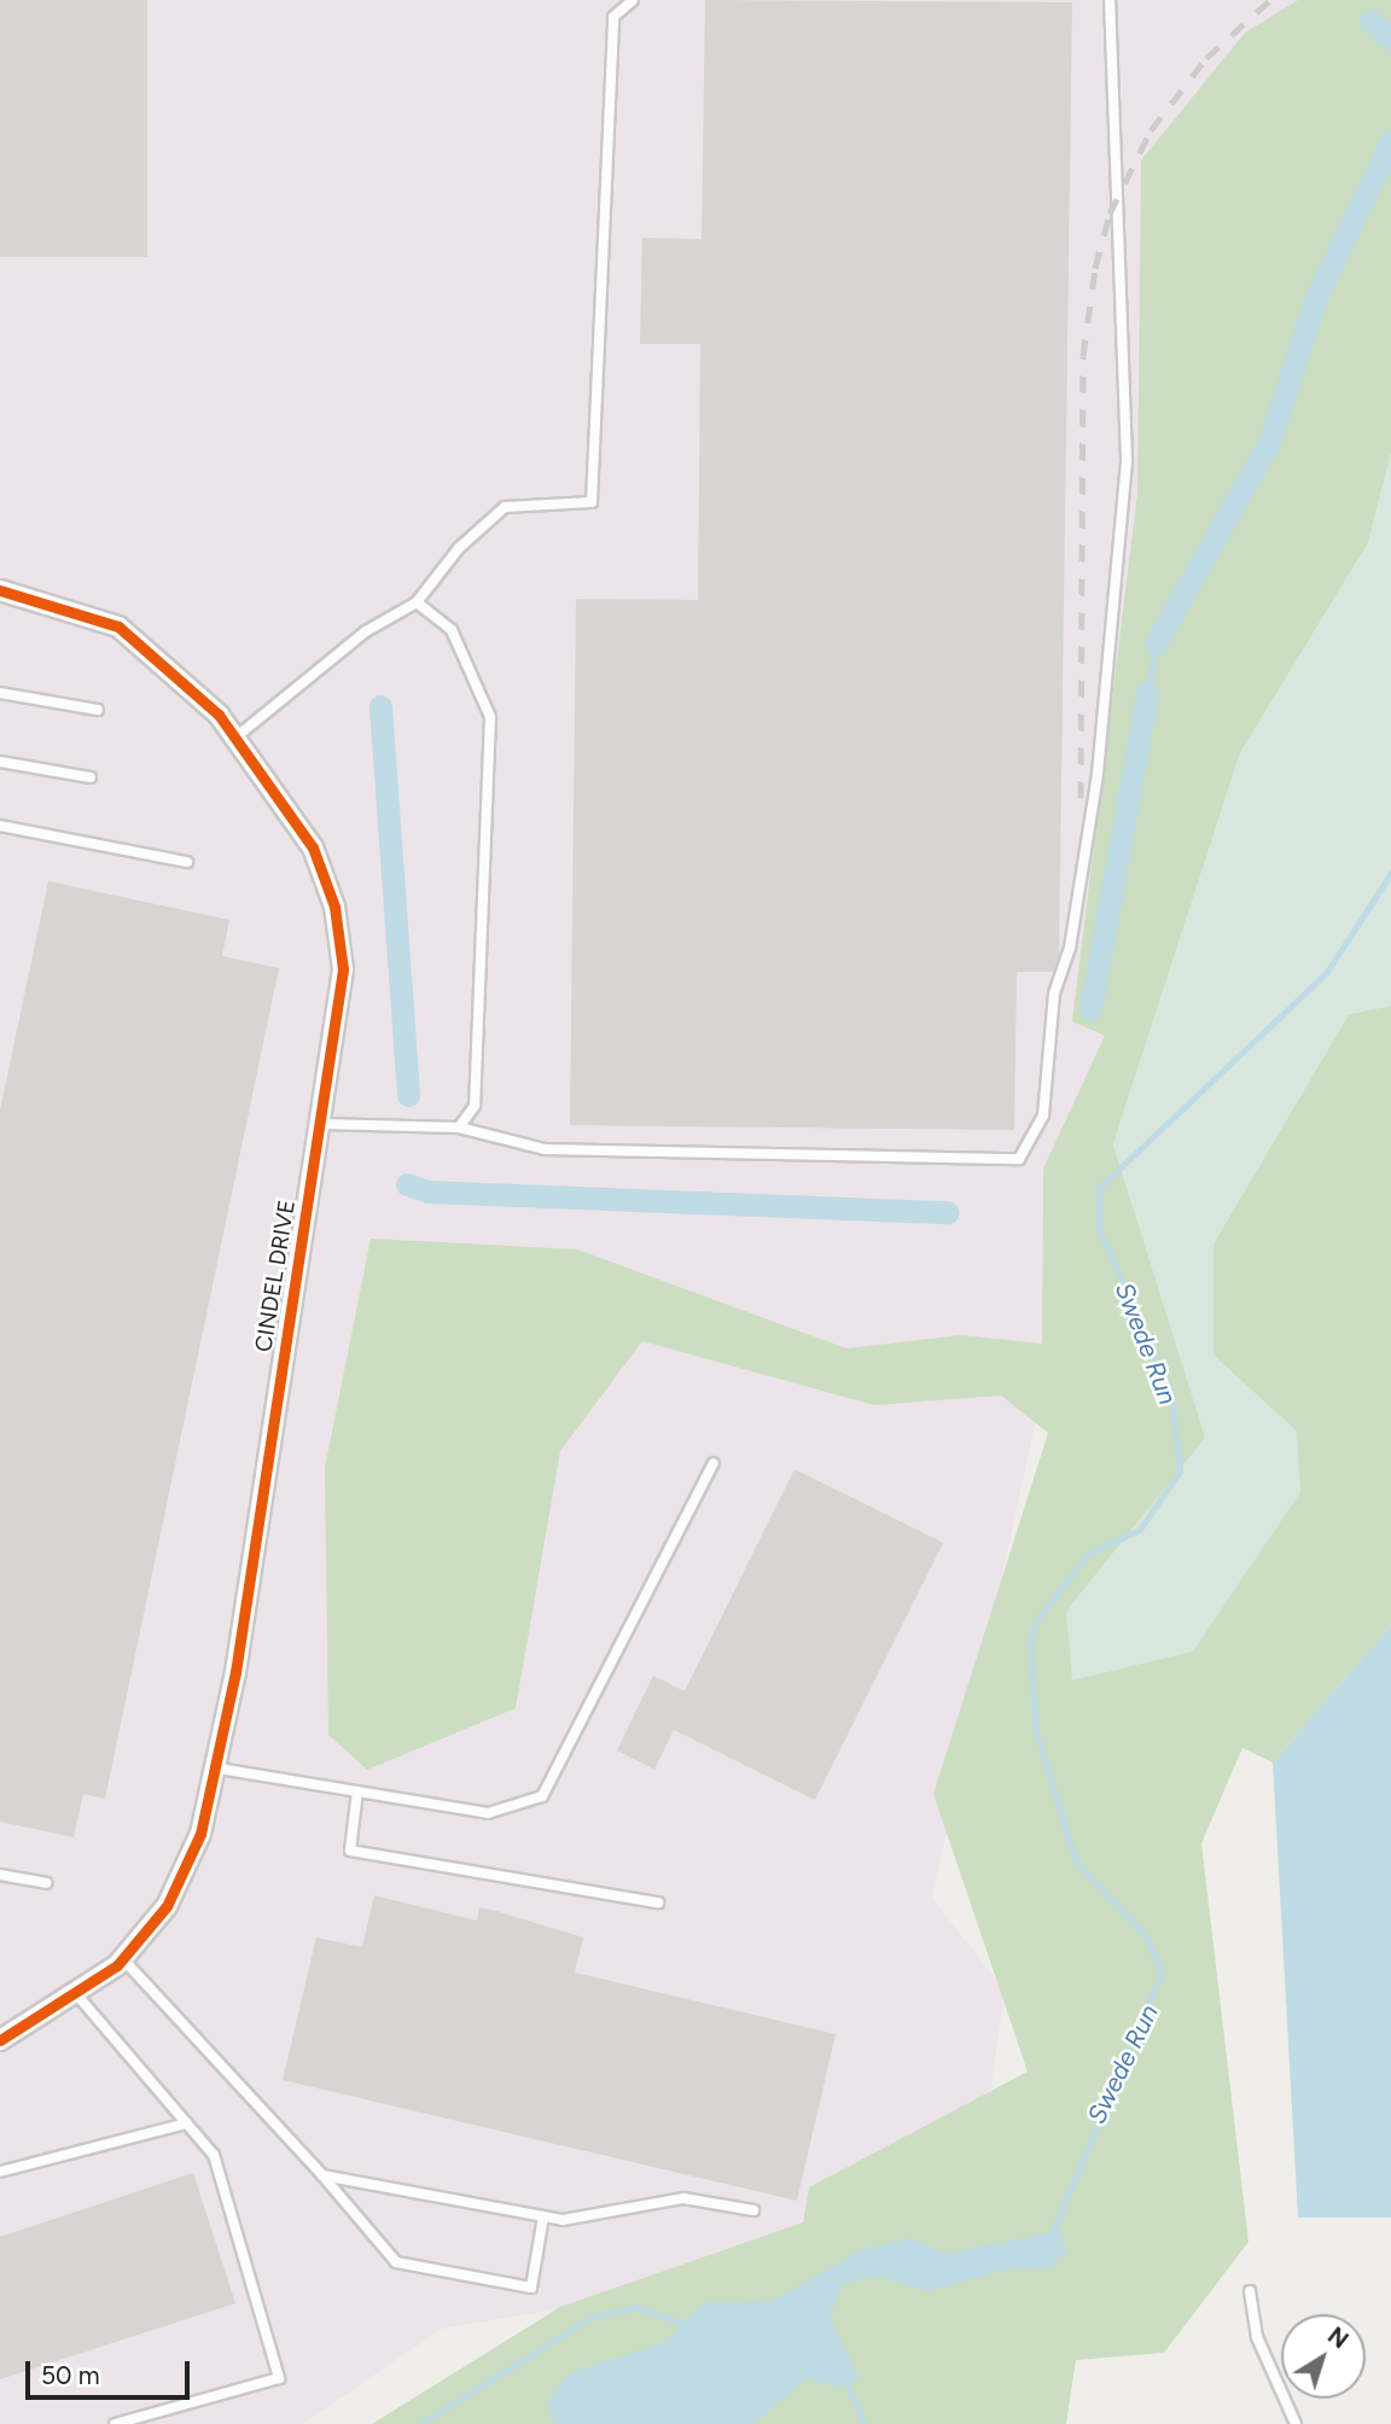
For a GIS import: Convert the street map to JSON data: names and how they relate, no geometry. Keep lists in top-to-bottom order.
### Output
{
  "streets": {
    "street": ["CINDEL DRIVE"]
  },
  "water": ["Swede Run"],
  "scale_bar": "50 m",
  "north": "top right"
}
